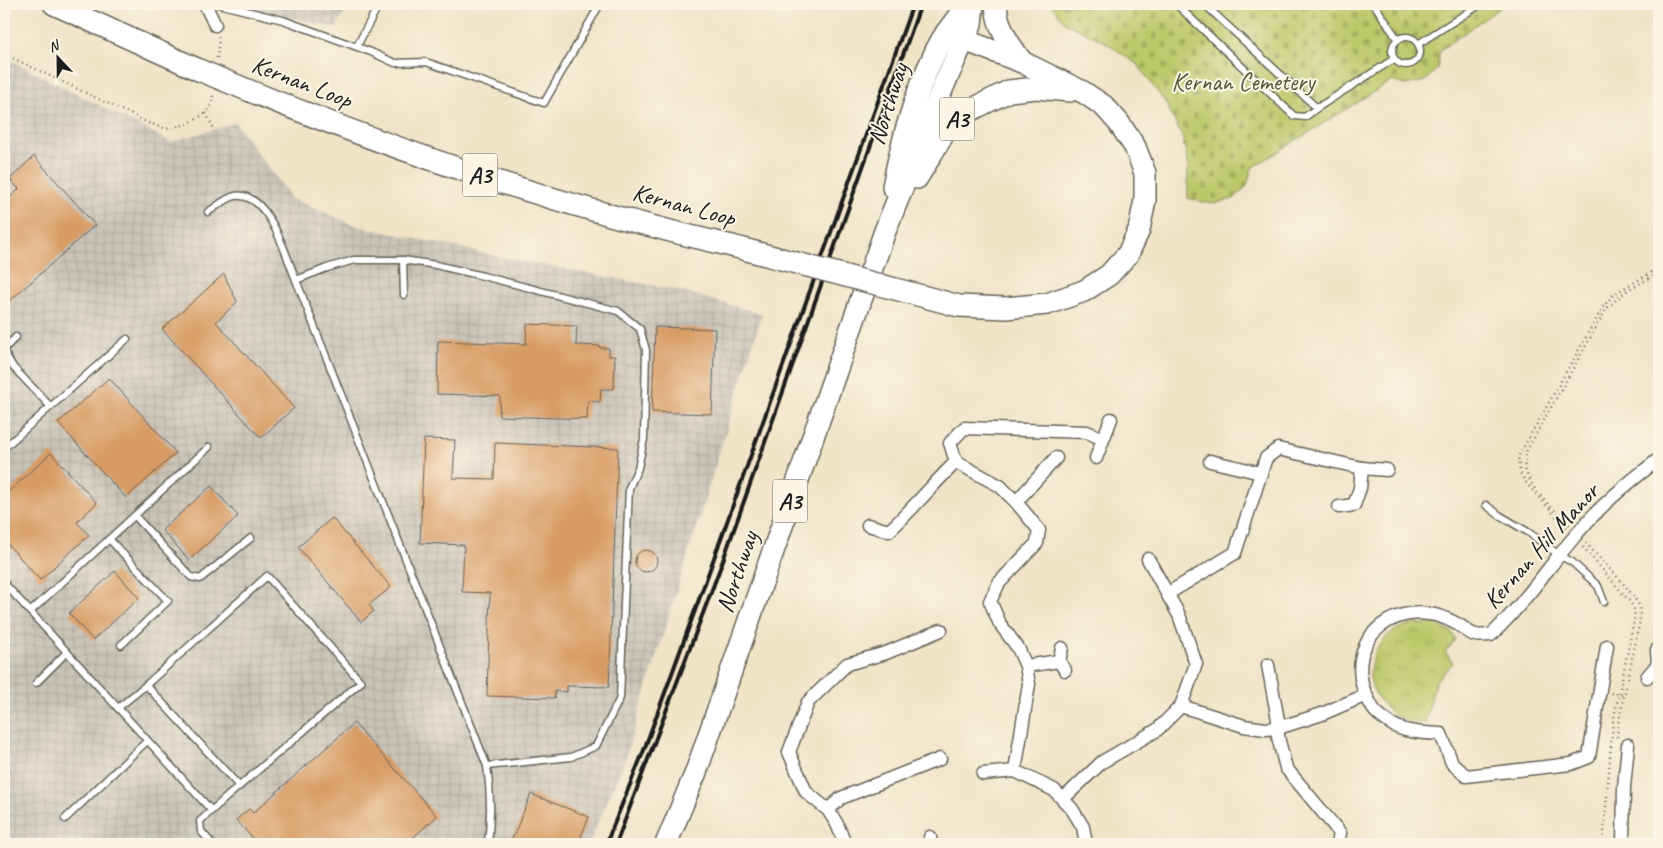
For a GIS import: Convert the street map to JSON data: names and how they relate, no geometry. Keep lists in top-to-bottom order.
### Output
{
  "streets": {
    "highway": ["Kernan Loop", "Northway", "A3"],
    "street": ["Kernan Hill Manor"]
  },
  "crossings": [
    ["Kernan Loop", "A3"],
    ["Northway", "A3"]
  ],
  "parks": ["Kernan Cemetery"],
  "north": "top"
}
